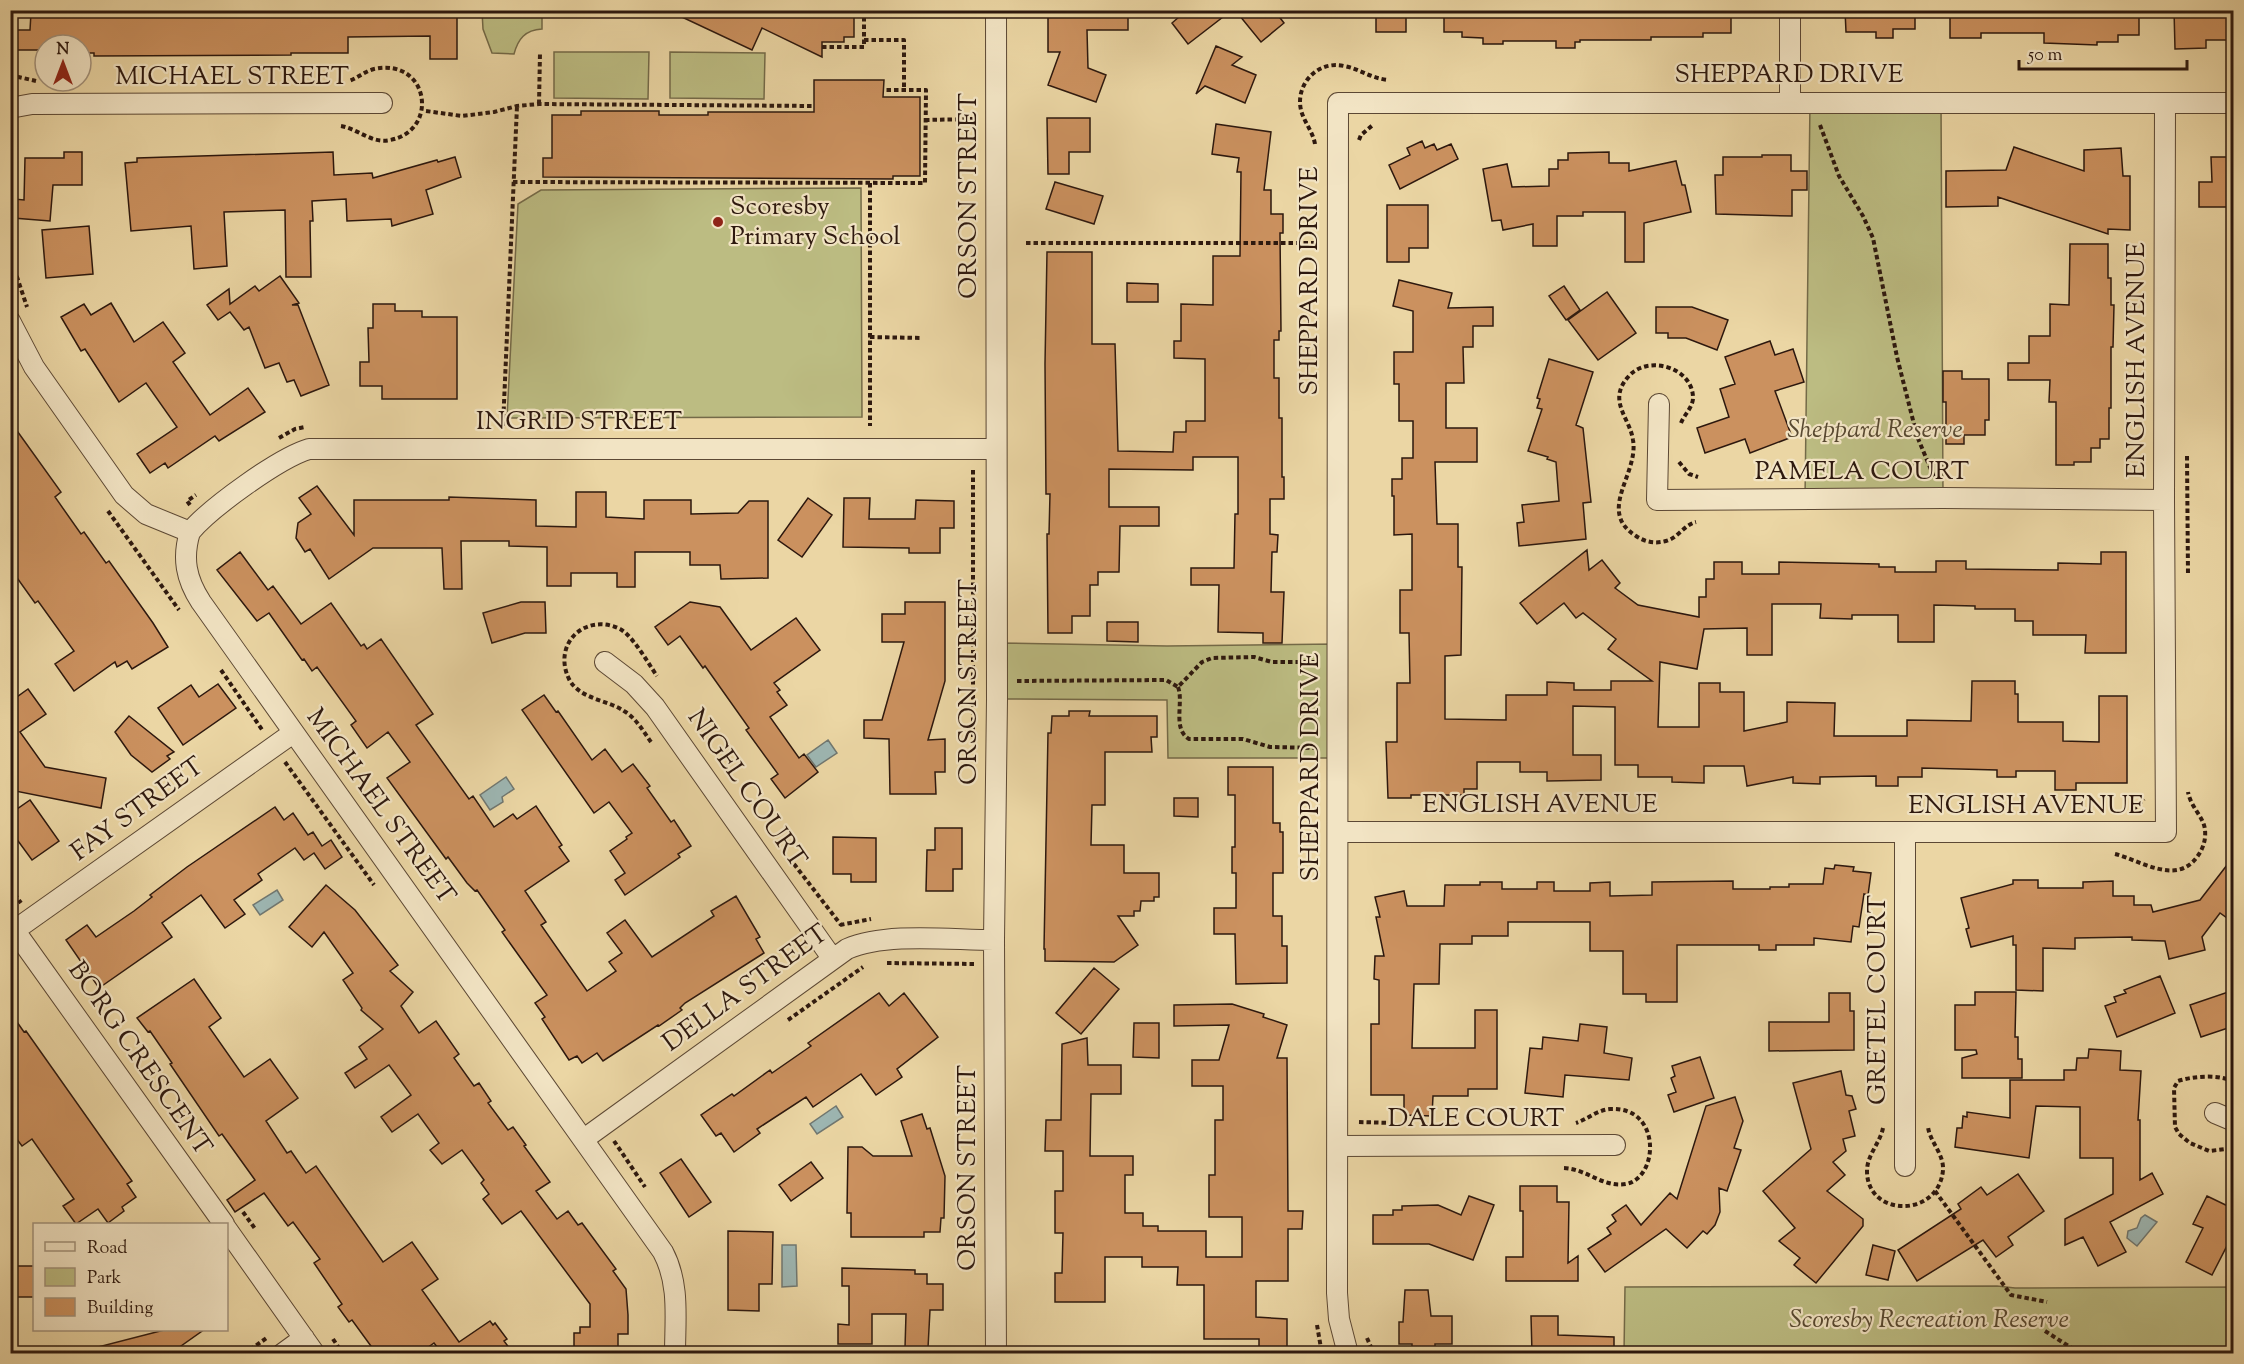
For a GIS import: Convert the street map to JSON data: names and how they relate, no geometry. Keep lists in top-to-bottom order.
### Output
{
  "streets": {
    "street": [
      "SHEPPARD DRIVE",
      "MICHAEL STREET",
      "ORSON STREET",
      "ENGLISH AVENUE",
      "INGRID STREET",
      "PAMELA COURT",
      "NIGEL COURT",
      "FAY STREET",
      "DELLA STREET",
      "GRETEL COURT",
      "BORG CRESCENT",
      "DALE COURT"
    ]
  },
  "crossings": [
    ["SHEPPARD DRIVE", "ENGLISH AVENUE"],
    ["SHEPPARD DRIVE", "DALE COURT"],
    ["MICHAEL STREET", "INGRID STREET"],
    ["MICHAEL STREET", "FAY STREET"],
    ["MICHAEL STREET", "DELLA STREET"],
    ["ORSON STREET", "INGRID STREET"],
    ["ORSON STREET", "DELLA STREET"],
    ["ENGLISH AVENUE", "PAMELA COURT"],
    ["ENGLISH AVENUE", "GRETEL COURT"],
    ["NIGEL COURT", "DELLA STREET"],
    ["FAY STREET", "BORG CRESCENT"]
  ],
  "parks": ["Sheppard Reserve", "Scoresby Recreation Reserve"],
  "places": ["Scoresby Primary School"],
  "legend": ["Road", "Park", "Building"],
  "scale_bar": "50 m",
  "north": "top"
}
